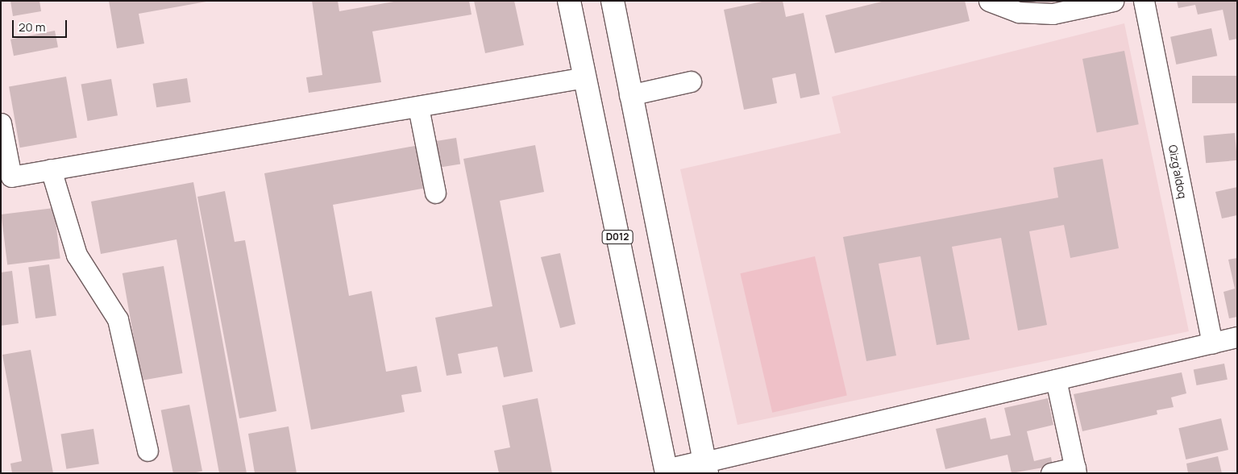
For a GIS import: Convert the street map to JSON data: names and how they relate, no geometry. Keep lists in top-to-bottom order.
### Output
{
  "streets": {
    "highway": ["D012"],
    "street": ["Qizg'aldoq"]
  },
  "scale_bar": "20 m"
}
